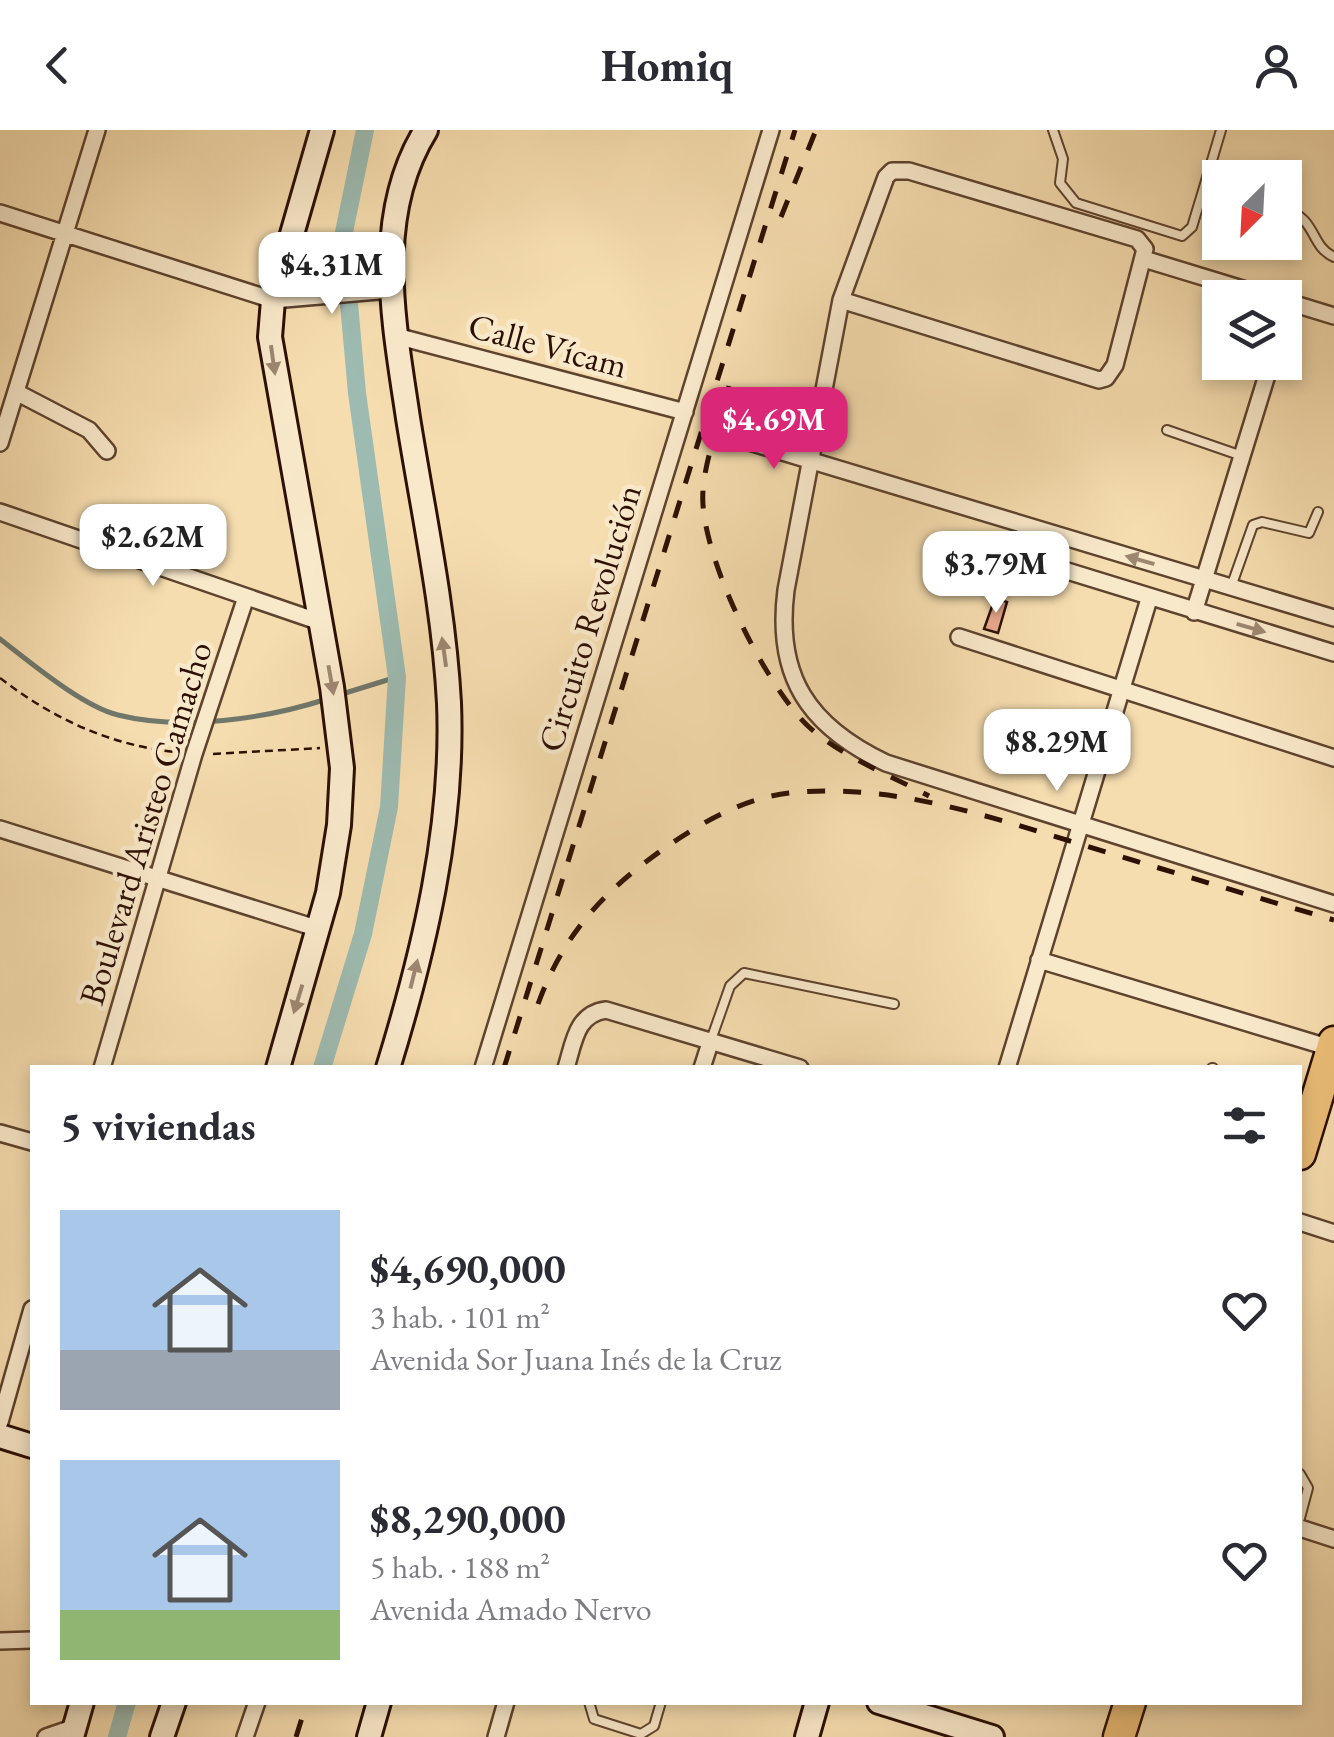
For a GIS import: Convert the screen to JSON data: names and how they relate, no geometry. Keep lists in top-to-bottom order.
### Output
{
  "streets": {
    "street": ["Calle Vícam", "Circuito Revolución", "Boulevard Aristeo Camacho"]
  },
  "crossings": [
    ["Calle Vícam", "Circuito Revolución"]
  ],
  "north": "bottom left",
  "page": {
    "header": "Homiq",
    "price": [
      "$4.31M",
      "$4.69M",
      "$2.62M",
      "$3.79M",
      "$8.29M"
    ],
    "heading": "5 viviendas",
    "list": [
      {
        "name": "$4,690,000",
        "note": "3 hab. · 101 m² · Avenida Sor Juana Inés de la Cruz"
      },
      {
        "name": "$8,290,000",
        "note": "5 hab. · 188 m² · Avenida Amado Nervo"
      }
    ]
  }
}
